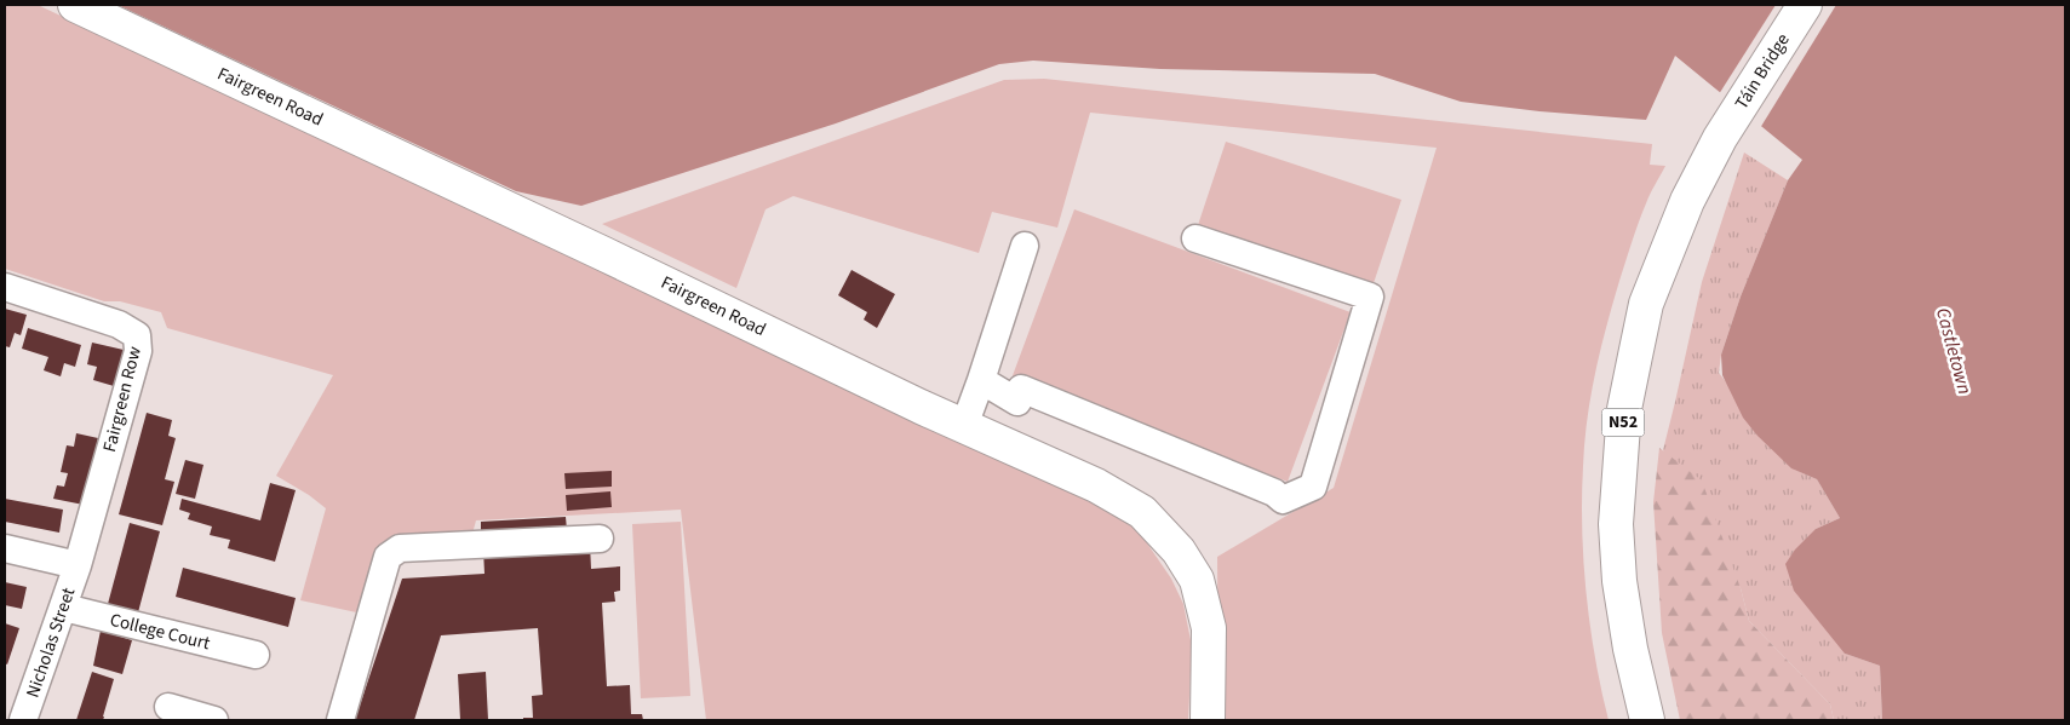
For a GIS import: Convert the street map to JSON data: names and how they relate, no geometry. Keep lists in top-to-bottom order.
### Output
{
  "streets": {
    "main road": ["Táin Bridge", "Fairgreen Road", "N52"],
    "street": ["Fairgreen Row", "College Court", "Nicholas Street"]
  },
  "crossings": [
    ["Fairgreen Row", "Nicholas Street"],
    ["College Court", "Nicholas Street"]
  ],
  "water": ["Castletown"]
}
